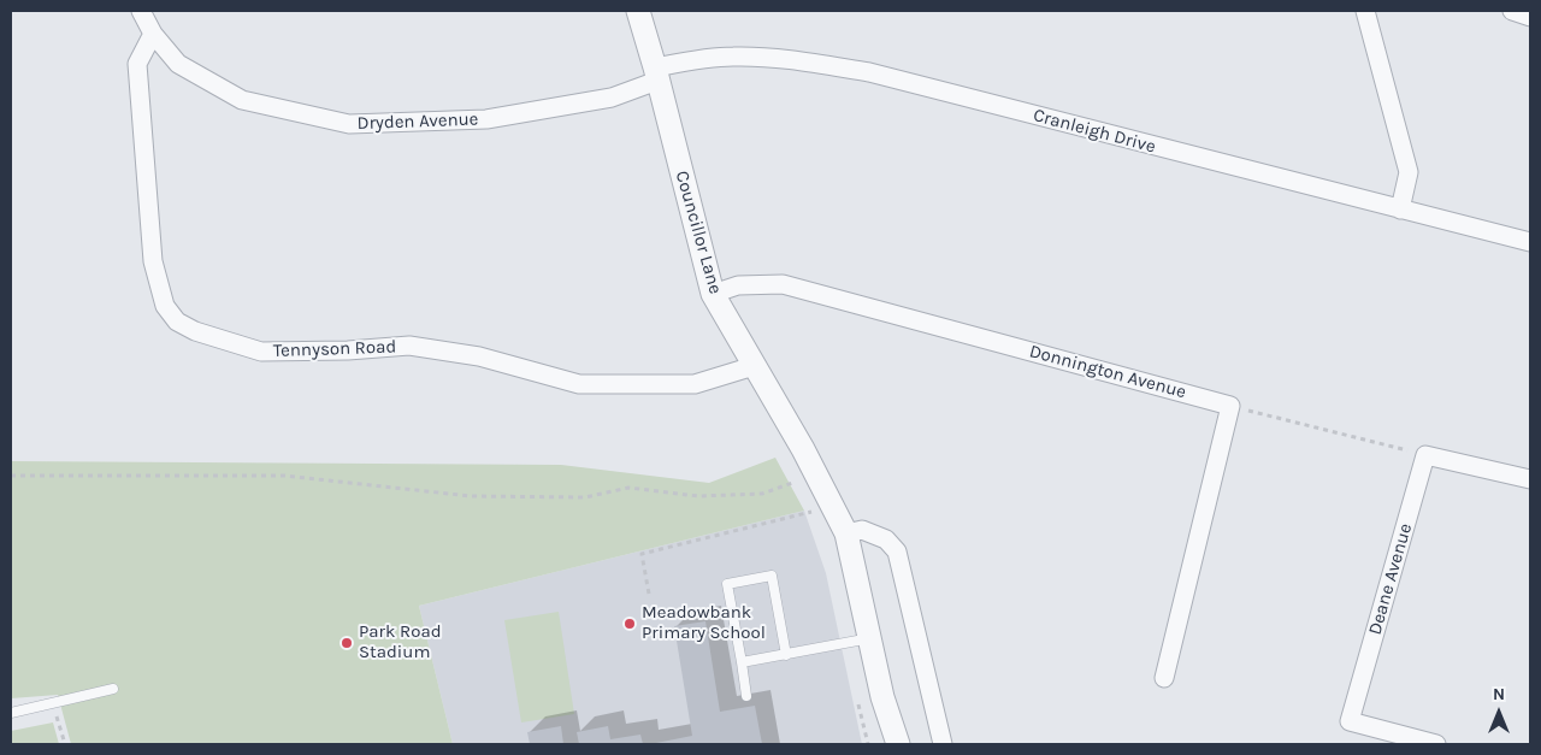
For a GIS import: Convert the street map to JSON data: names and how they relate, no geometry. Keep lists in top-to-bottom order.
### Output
{
  "streets": {
    "street": [
      "Dryden Avenue",
      "Cranleigh Drive",
      "Councillor Lane",
      "Tennyson Road",
      "Donnington Avenue",
      "Deane Avenue"
    ]
  },
  "crossings": [
    ["Dryden Avenue", "Cranleigh Drive"],
    ["Dryden Avenue", "Councillor Lane"],
    ["Dryden Avenue", "Tennyson Road"],
    ["Cranleigh Drive", "Councillor Lane"],
    ["Councillor Lane", "Tennyson Road"],
    ["Councillor Lane", "Donnington Avenue"]
  ],
  "places": ["Meadowbank Primary School", "Park Road Stadium"],
  "north": "top"
}
